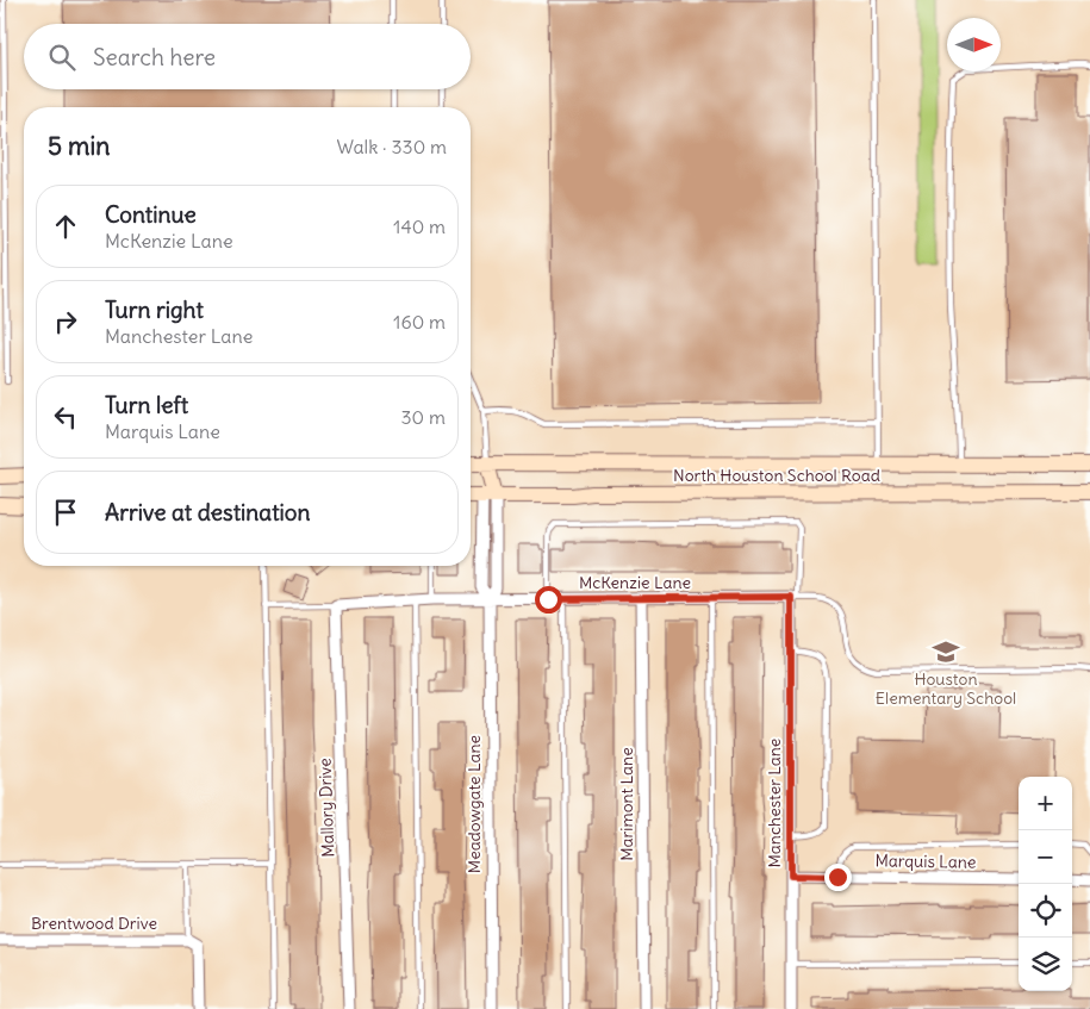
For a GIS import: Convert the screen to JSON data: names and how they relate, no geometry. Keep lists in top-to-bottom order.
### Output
{
  "streets": {
    "main road": ["North Houston School Road"],
    "street": [
      "McKenzie Lane",
      "Manchester Lane",
      "Meadowgate Lane",
      "Marimont Lane",
      "Mallory Drive",
      "Marquis Lane",
      "Brentwood Drive"
    ]
  },
  "crossings": [
    ["North Houston School Road", "Meadowgate Lane"],
    ["McKenzie Lane", "Manchester Lane"],
    ["McKenzie Lane", "Meadowgate Lane"],
    ["McKenzie Lane", "Marimont Lane"],
    ["McKenzie Lane", "Mallory Drive"],
    ["Manchester Lane", "Marquis Lane"]
  ],
  "places": {
    "school or university": ["Houston Elementary School"]
  },
  "north": "right",
  "page": {
    "search": "Search here",
    "heading": ["5 min", "Walk · 330 m"],
    "list": [
      ["Continue", "McKenzie Lane", "140 m"],
      ["Turn right", "Manchester Lane", "160 m"],
      ["Turn left", "Marquis Lane", "30 m"],
      "Arrive at destination"
    ],
    "map_buttons": ["+", "−"]
  }
}
